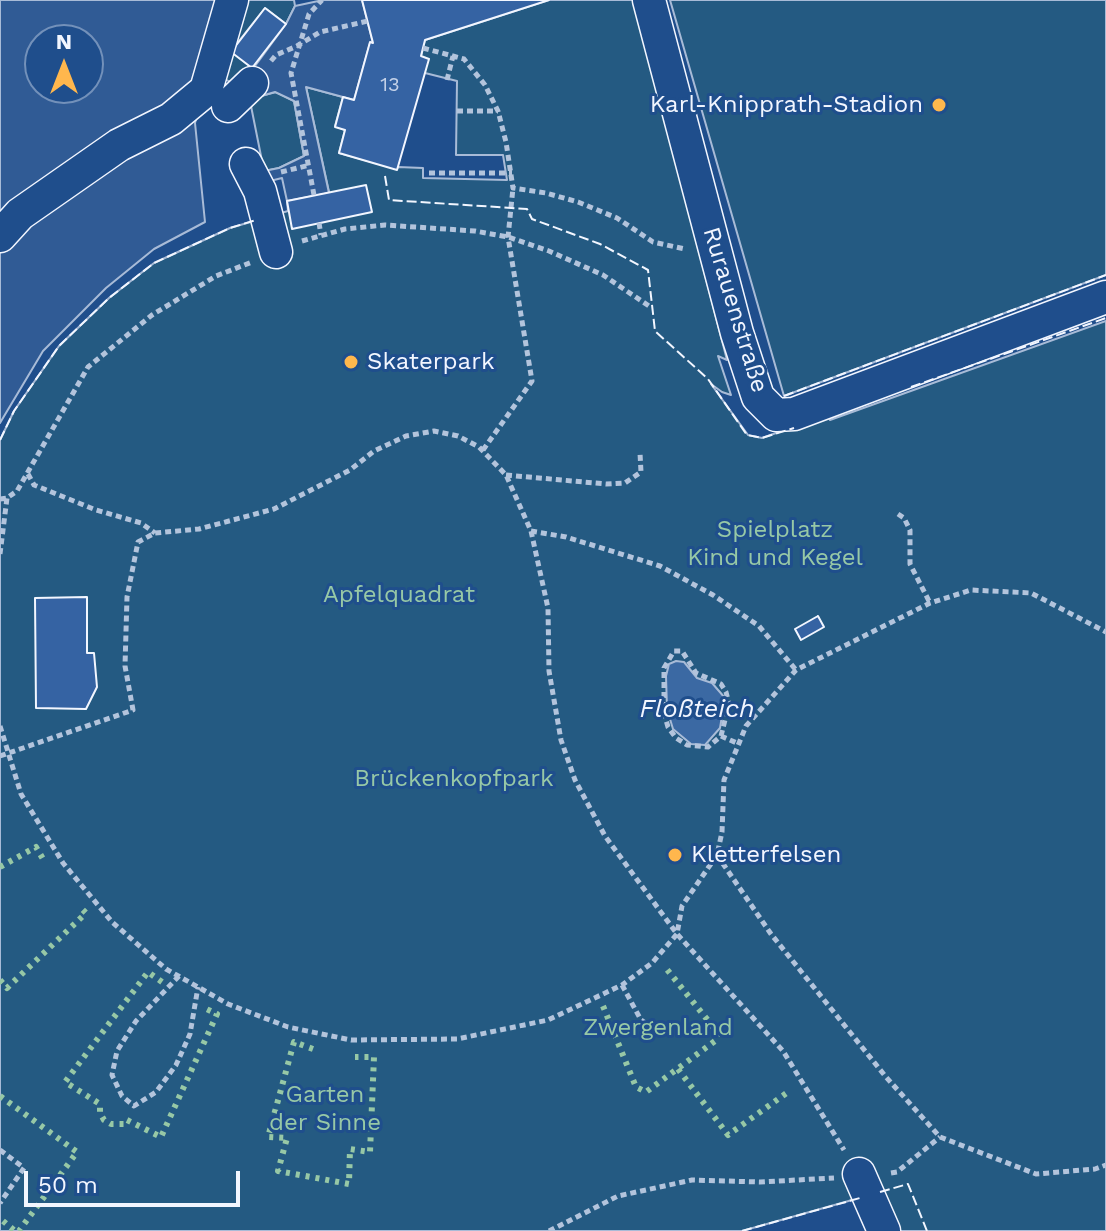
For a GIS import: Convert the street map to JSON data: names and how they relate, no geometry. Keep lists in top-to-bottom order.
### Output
{
  "streets": {
    "street": ["Rurauenstraße"]
  },
  "water": ["Floßteich"],
  "parks": [
    "Spielplatz Kind und Kegel",
    "Apfelquadrat",
    "Brückenkopfpark",
    "Zwergenland",
    "Garten der Sinne"
  ],
  "places": ["Karl-Knipprath-Stadion", "Skaterpark", "Kletterfelsen"],
  "house_numbers": ["13"],
  "scale_bar": "50 m",
  "north": "top"
}
